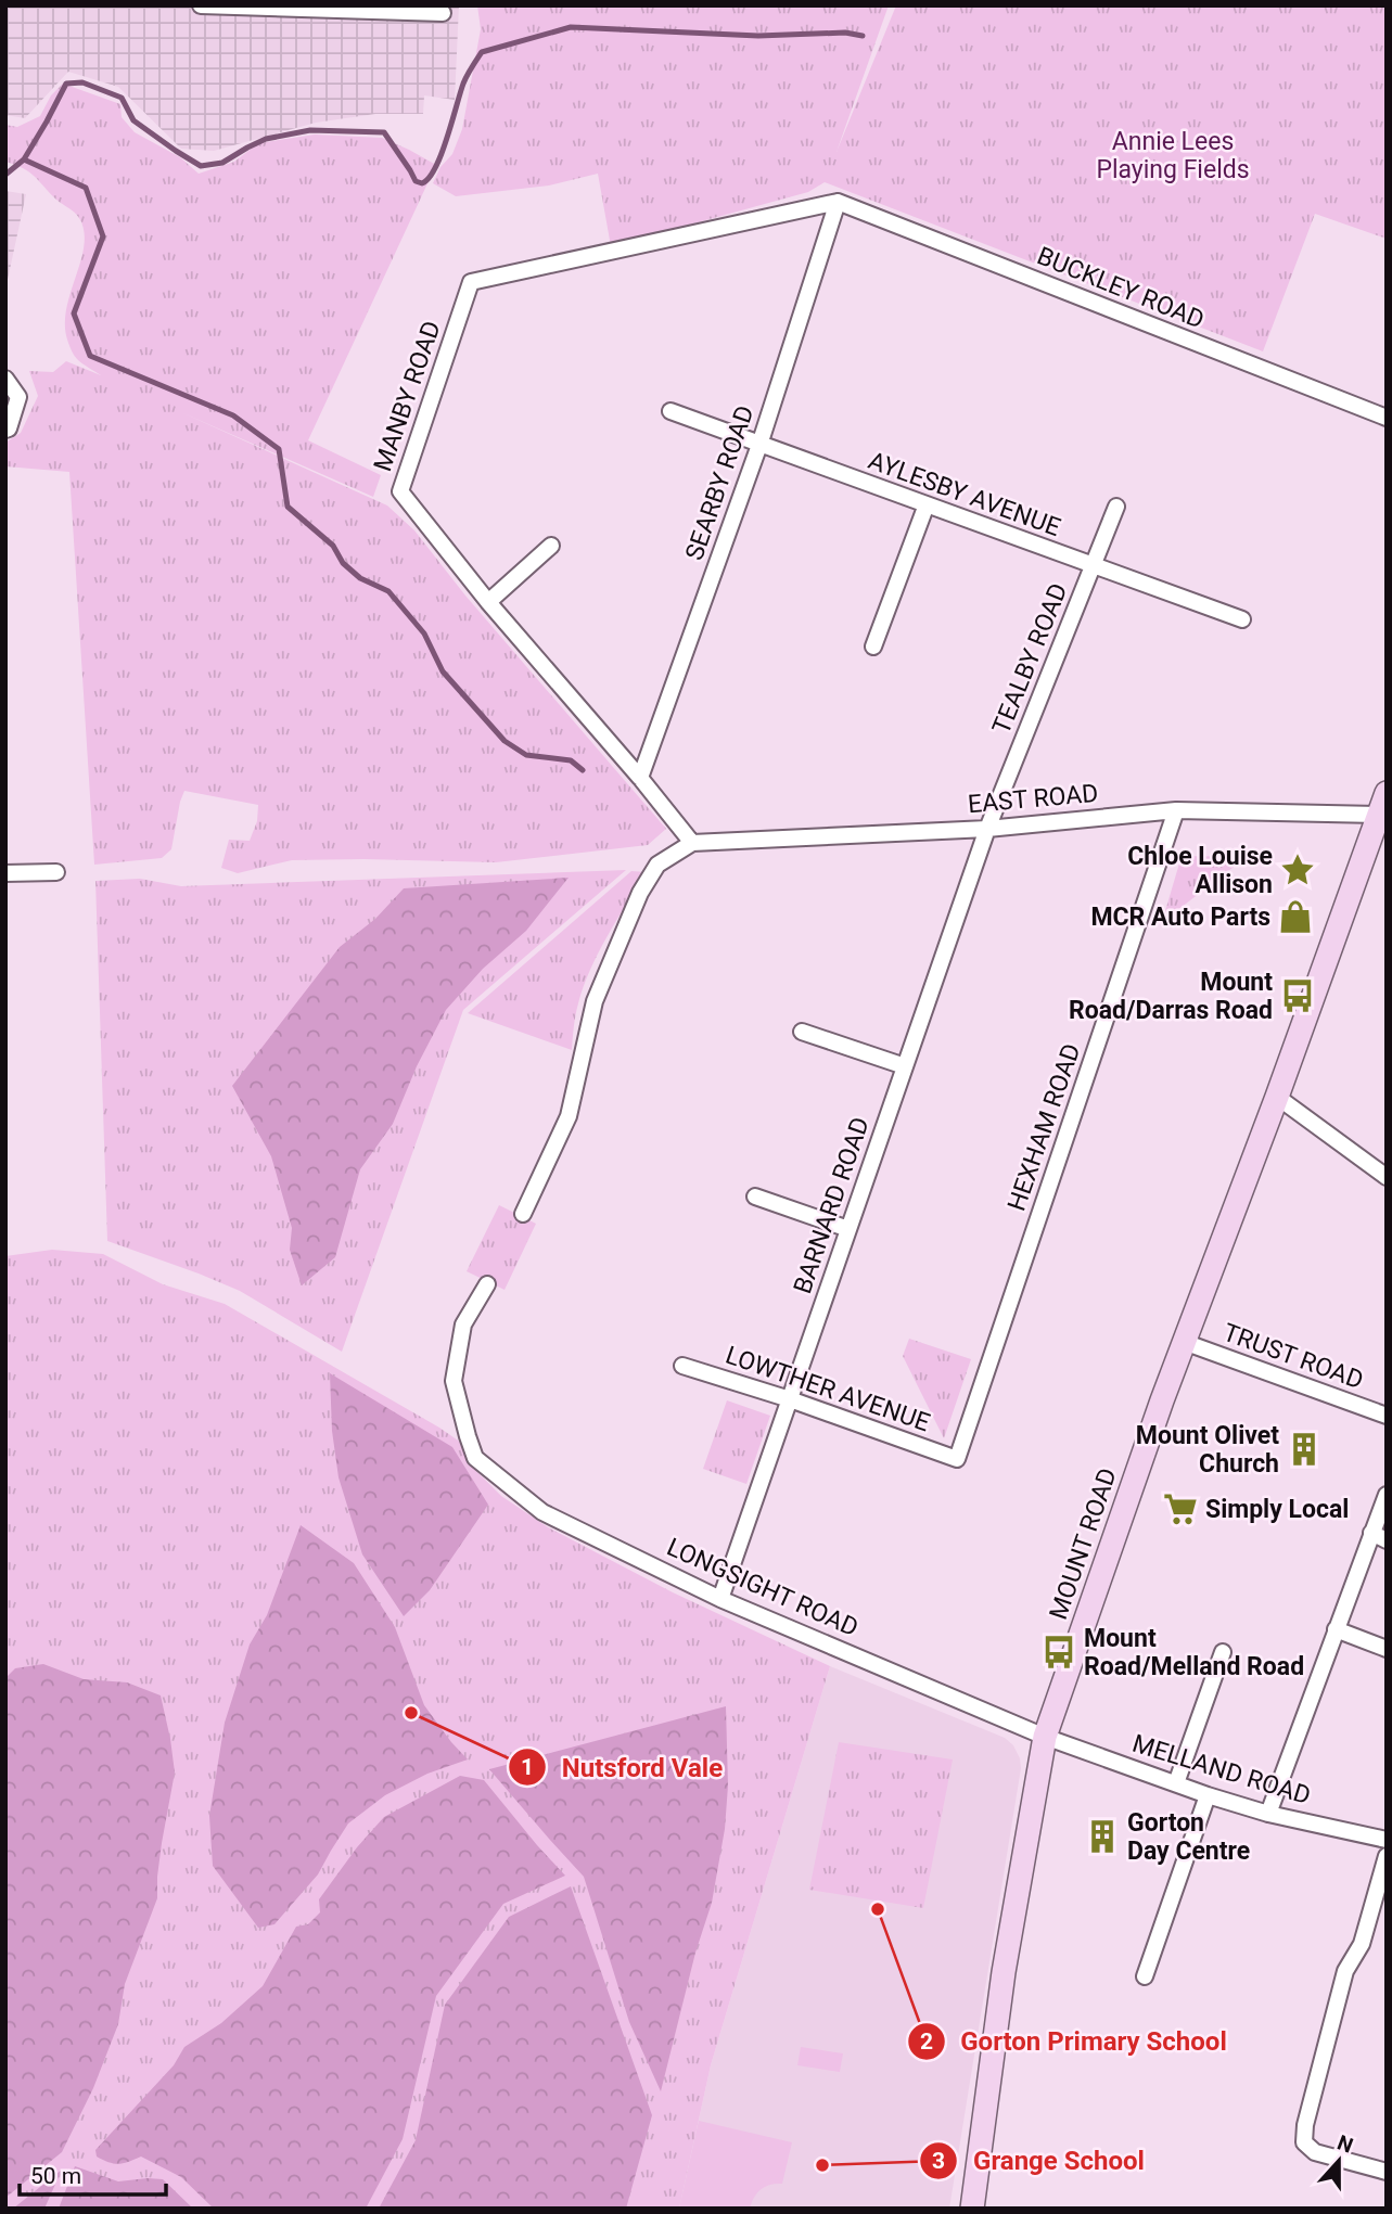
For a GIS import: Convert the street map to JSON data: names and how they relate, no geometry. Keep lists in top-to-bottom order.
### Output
{
  "streets": {
    "main road": ["MOUNT ROAD"],
    "street": [
      "BUCKLEY ROAD",
      "MANBY ROAD",
      "SEARBY ROAD",
      "AYLESBY AVENUE",
      "TEALBY ROAD",
      "EAST ROAD",
      "HEXHAM ROAD",
      "BARNARD ROAD",
      "TRUST ROAD",
      "LOWTHER AVENUE",
      "LONGSIGHT ROAD",
      "MELLAND ROAD"
    ]
  },
  "crossings": [
    ["BUCKLEY ROAD", "MANBY ROAD"],
    ["BUCKLEY ROAD", "SEARBY ROAD"],
    ["MANBY ROAD", "SEARBY ROAD"],
    ["MANBY ROAD", "EAST ROAD"],
    ["SEARBY ROAD", "AYLESBY AVENUE"],
    ["AYLESBY AVENUE", "TEALBY ROAD"],
    ["TEALBY ROAD", "EAST ROAD"],
    ["TEALBY ROAD", "BARNARD ROAD"],
    ["EAST ROAD", "HEXHAM ROAD"],
    ["EAST ROAD", "BARNARD ROAD"],
    ["EAST ROAD", "MOUNT ROAD"],
    ["HEXHAM ROAD", "LOWTHER AVENUE"],
    ["BARNARD ROAD", "LOWTHER AVENUE"],
    ["BARNARD ROAD", "LONGSIGHT ROAD"],
    ["TRUST ROAD", "MOUNT ROAD"],
    ["MOUNT ROAD", "LONGSIGHT ROAD"],
    ["MOUNT ROAD", "MELLAND ROAD"],
    ["LONGSIGHT ROAD", "MELLAND ROAD"]
  ],
  "parks": ["Annie Lees Playing Fields"],
  "places": {
    "place": ["Chloe Louise Allison"],
    "shop": ["MCR Auto Parts"],
    "bus stop": ["Mount Road/Darras Road", "Mount Road/Melland Road"],
    "building": ["Mount Olivet Church", "Gorton Day Centre"],
    "supermarket": ["Simply Local"],
    "other": ["Nutsford Vale", "Gorton Primary School", "Grange School"]
  },
  "scale_bar": "50 m",
  "north": "top"
}
